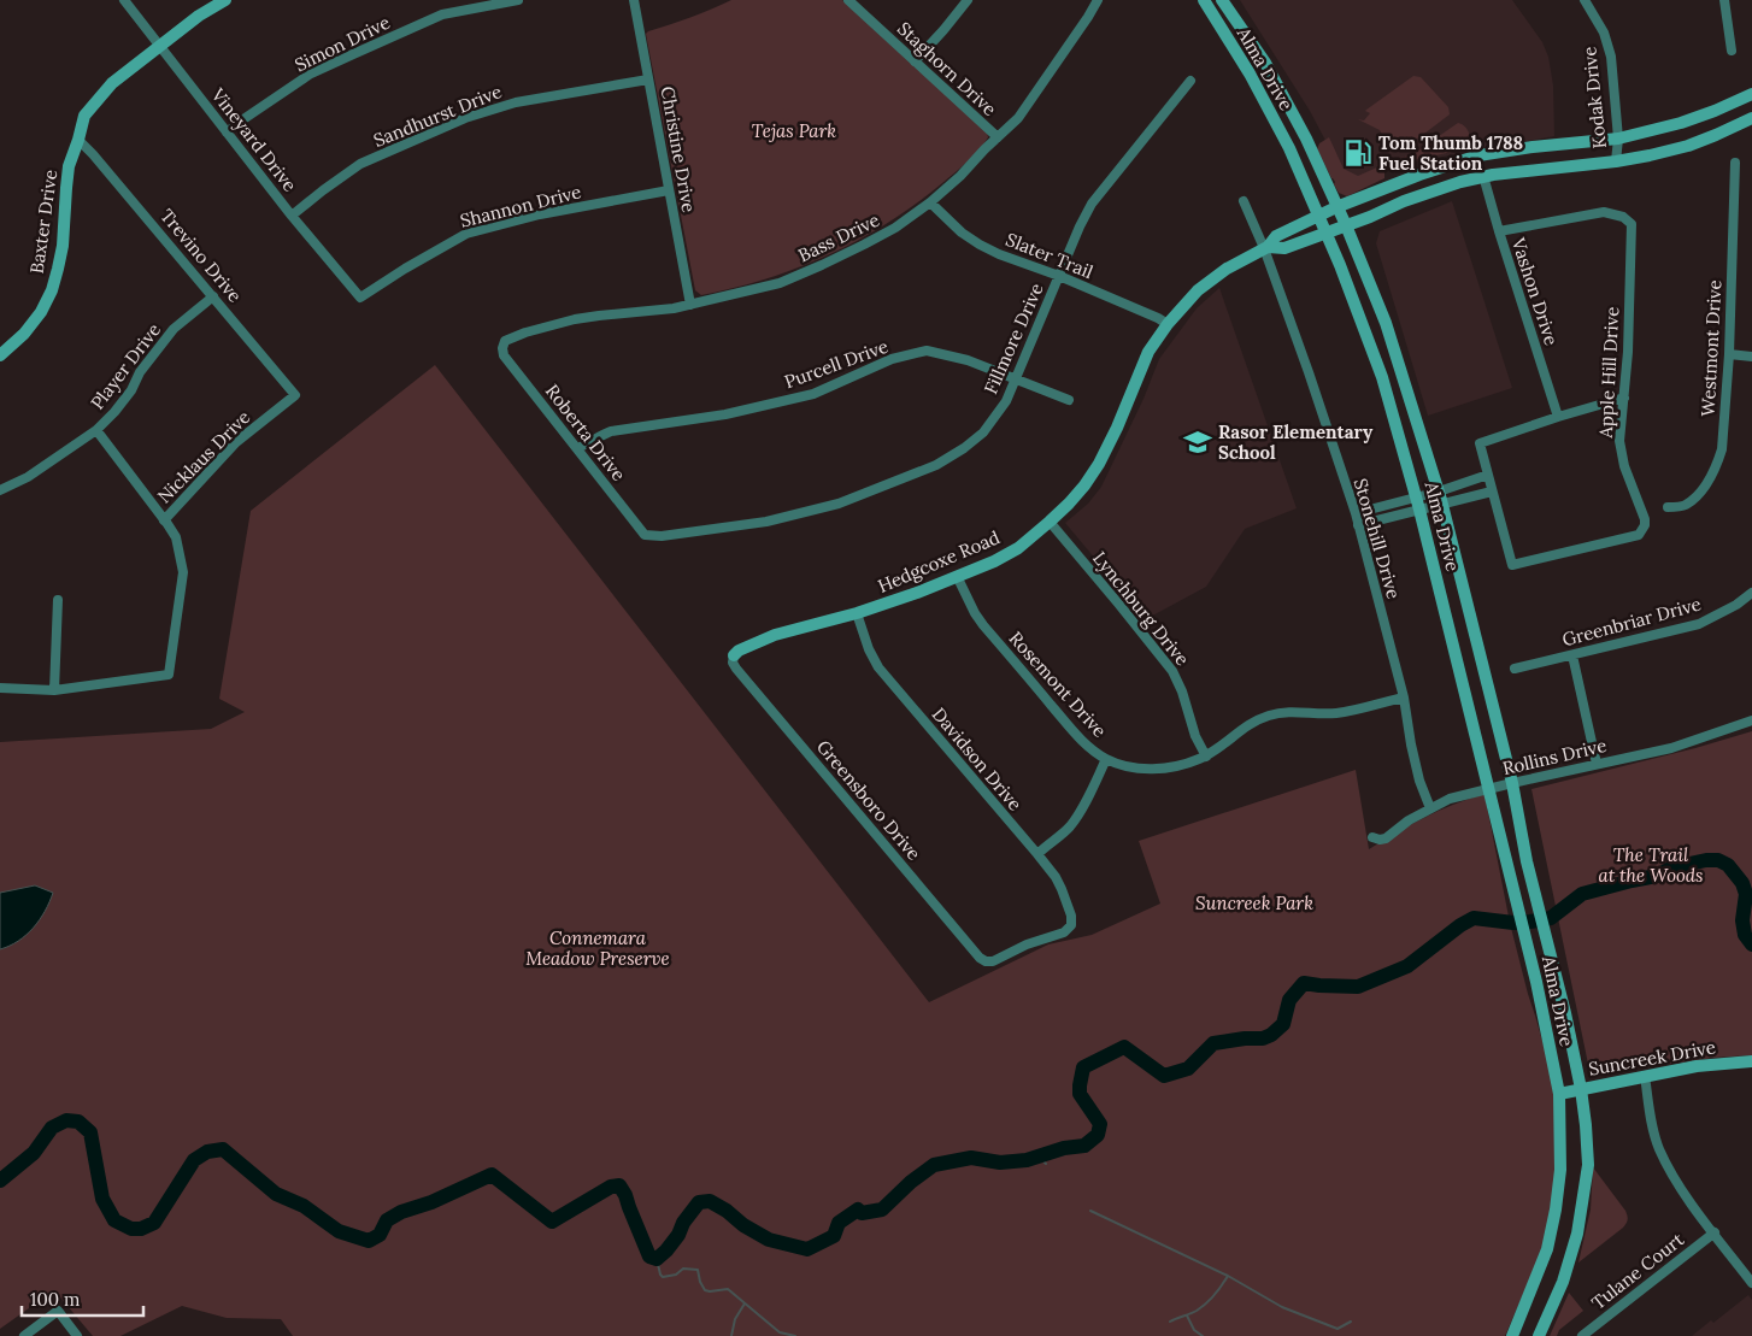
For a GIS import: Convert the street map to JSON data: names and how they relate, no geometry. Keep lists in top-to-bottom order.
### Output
{
  "streets": {
    "main road": [
      "Alma Drive",
      "Baxter Drive",
      "Hedgcoxe Road",
      "Suncreek Drive"
    ],
    "street": [
      "Simon Drive",
      "Staghorn Drive",
      "Kodak Drive",
      "Sandhurst Drive",
      "Vineyard Drive",
      "Christine Drive",
      "Shannon Drive",
      "Bass Drive",
      "Trevino Drive",
      "Slater Trail",
      "Vashon Drive",
      "Fillmore Drive",
      "Westmont Drive",
      "Purcell Drive",
      "Player Drive",
      "Apple Hill Drive",
      "Roberta Drive",
      "Nicklaus Drive",
      "Stonehill Drive",
      "Lynchburg Drive",
      "Greenbriar Drive",
      "Rosemont Drive",
      "Rollins Drive",
      "Davidson Drive",
      "Greensboro Drive",
      "Tulane Court"
    ]
  },
  "crossings": [
    ["Simon Drive", "Vineyard Drive"],
    ["Staghorn Drive", "Bass Drive"],
    ["Alma Drive", "Hedgcoxe Road"],
    ["Alma Drive", "Rollins Drive"],
    ["Alma Drive", "Suncreek Drive"],
    ["Kodak Drive", "Hedgcoxe Road"],
    ["Sandhurst Drive", "Vineyard Drive"],
    ["Sandhurst Drive", "Christine Drive"],
    ["Vineyard Drive", "Shannon Drive"],
    ["Vineyard Drive", "Baxter Drive"],
    ["Christine Drive", "Shannon Drive"],
    ["Christine Drive", "Bass Drive"],
    ["Baxter Drive", "Trevino Drive"],
    ["Bass Drive", "Slater Trail"],
    ["Bass Drive", "Roberta Drive"],
    ["Trevino Drive", "Player Drive"],
    ["Trevino Drive", "Nicklaus Drive"],
    ["Slater Trail", "Fillmore Drive"],
    ["Slater Trail", "Hedgcoxe Road"],
    ["Vashon Drive", "Apple Hill Drive"],
    ["Vashon Drive", "Hedgcoxe Road"],
    ["Fillmore Drive", "Purcell Drive"],
    ["Fillmore Drive", "Roberta Drive"],
    ["Purcell Drive", "Roberta Drive"],
    ["Stonehill Drive", "Hedgcoxe Road"],
    ["Stonehill Drive", "Rosemont Drive"],
    ["Stonehill Drive", "Rollins Drive"],
    ["Hedgcoxe Road", "Lynchburg Drive"],
    ["Hedgcoxe Road", "Rosemont Drive"],
    ["Hedgcoxe Road", "Davidson Drive"],
    ["Hedgcoxe Road", "Greensboro Drive"],
    ["Lynchburg Drive", "Rosemont Drive"],
    ["Davidson Drive", "Greensboro Drive"]
  ],
  "parks": [
    "Tejas Park",
    "The Trail at the Woods",
    "Suncreek Park",
    "Connemara Meadow Preserve"
  ],
  "places": {
    "fuel station": ["Tom Thumb 1788 Fuel Station"],
    "school or university": ["Rasor Elementary School"]
  },
  "scale_bar": "100 m"
}
